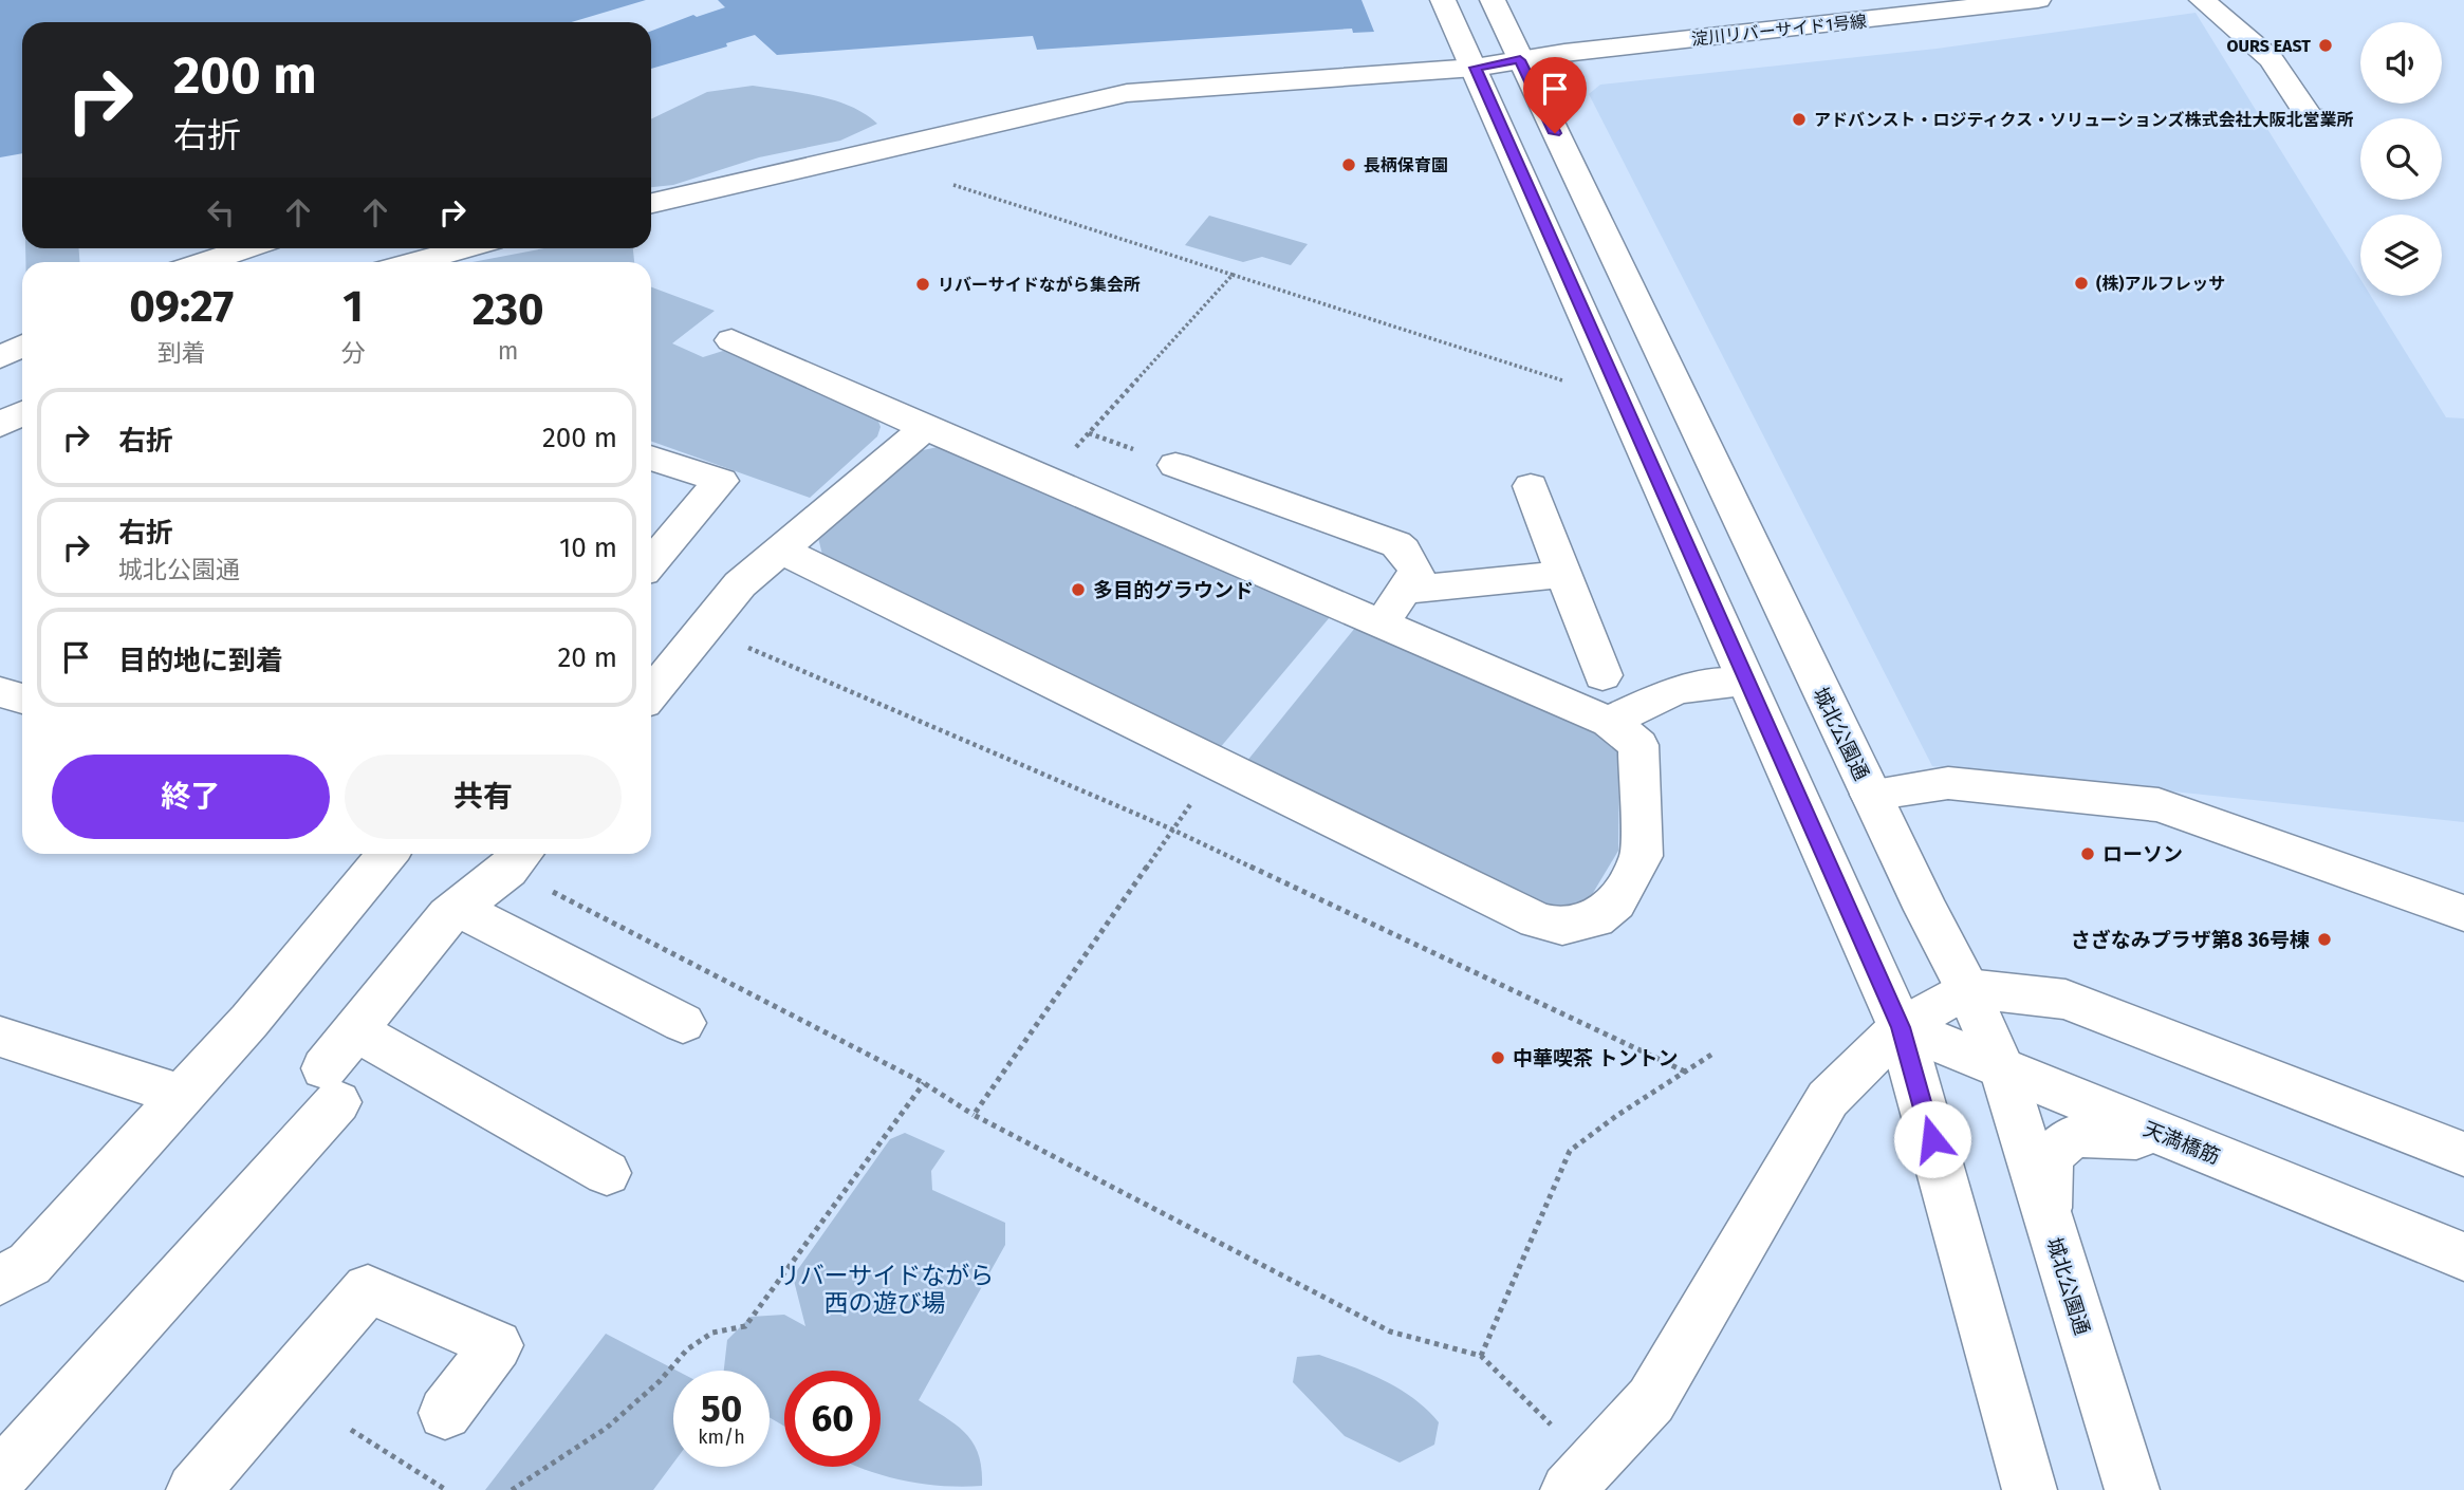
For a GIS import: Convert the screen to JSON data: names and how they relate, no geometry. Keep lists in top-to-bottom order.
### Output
{
  "streets": {
    "street": ["淀川リバーサイド1号線", "城北公園通", "天満橋筋"]
  },
  "crossings": [
    ["淀川リバーサイド1号線", "城北公園通"],
    ["城北公園通", "天満橋筋"]
  ],
  "parks": ["リバーサイドながら 西の遊び場"],
  "places": [
    "OURS EAST",
    "アドバンスト・ロジティクス・ソリューションズ株式会社大阪北営業所",
    "長柄保育園",
    "(株)アルフレッサ",
    "リバーサイドながら集会所",
    "多目的グラウンド",
    "ローソン",
    "さざなみプラザ第8 36号棟",
    "中華喫茶 トントン"
  ],
  "page": {
    "turn": ["200 m", "右折"],
    "eta": [
      "09:27",
      "到着",
      "1",
      "分",
      "230",
      "m"
    ],
    "list": [
      {
        "name": "右折",
        "value": "200 m"
      },
      {
        "name": "右折",
        "note": "城北公園通",
        "value": "10 m"
      },
      {
        "name": "目的地に到着",
        "value": "20 m"
      }
    ],
    "buttons": ["終了", "共有"],
    "speed": "50 km/h",
    "limit": "60"
  }
}
